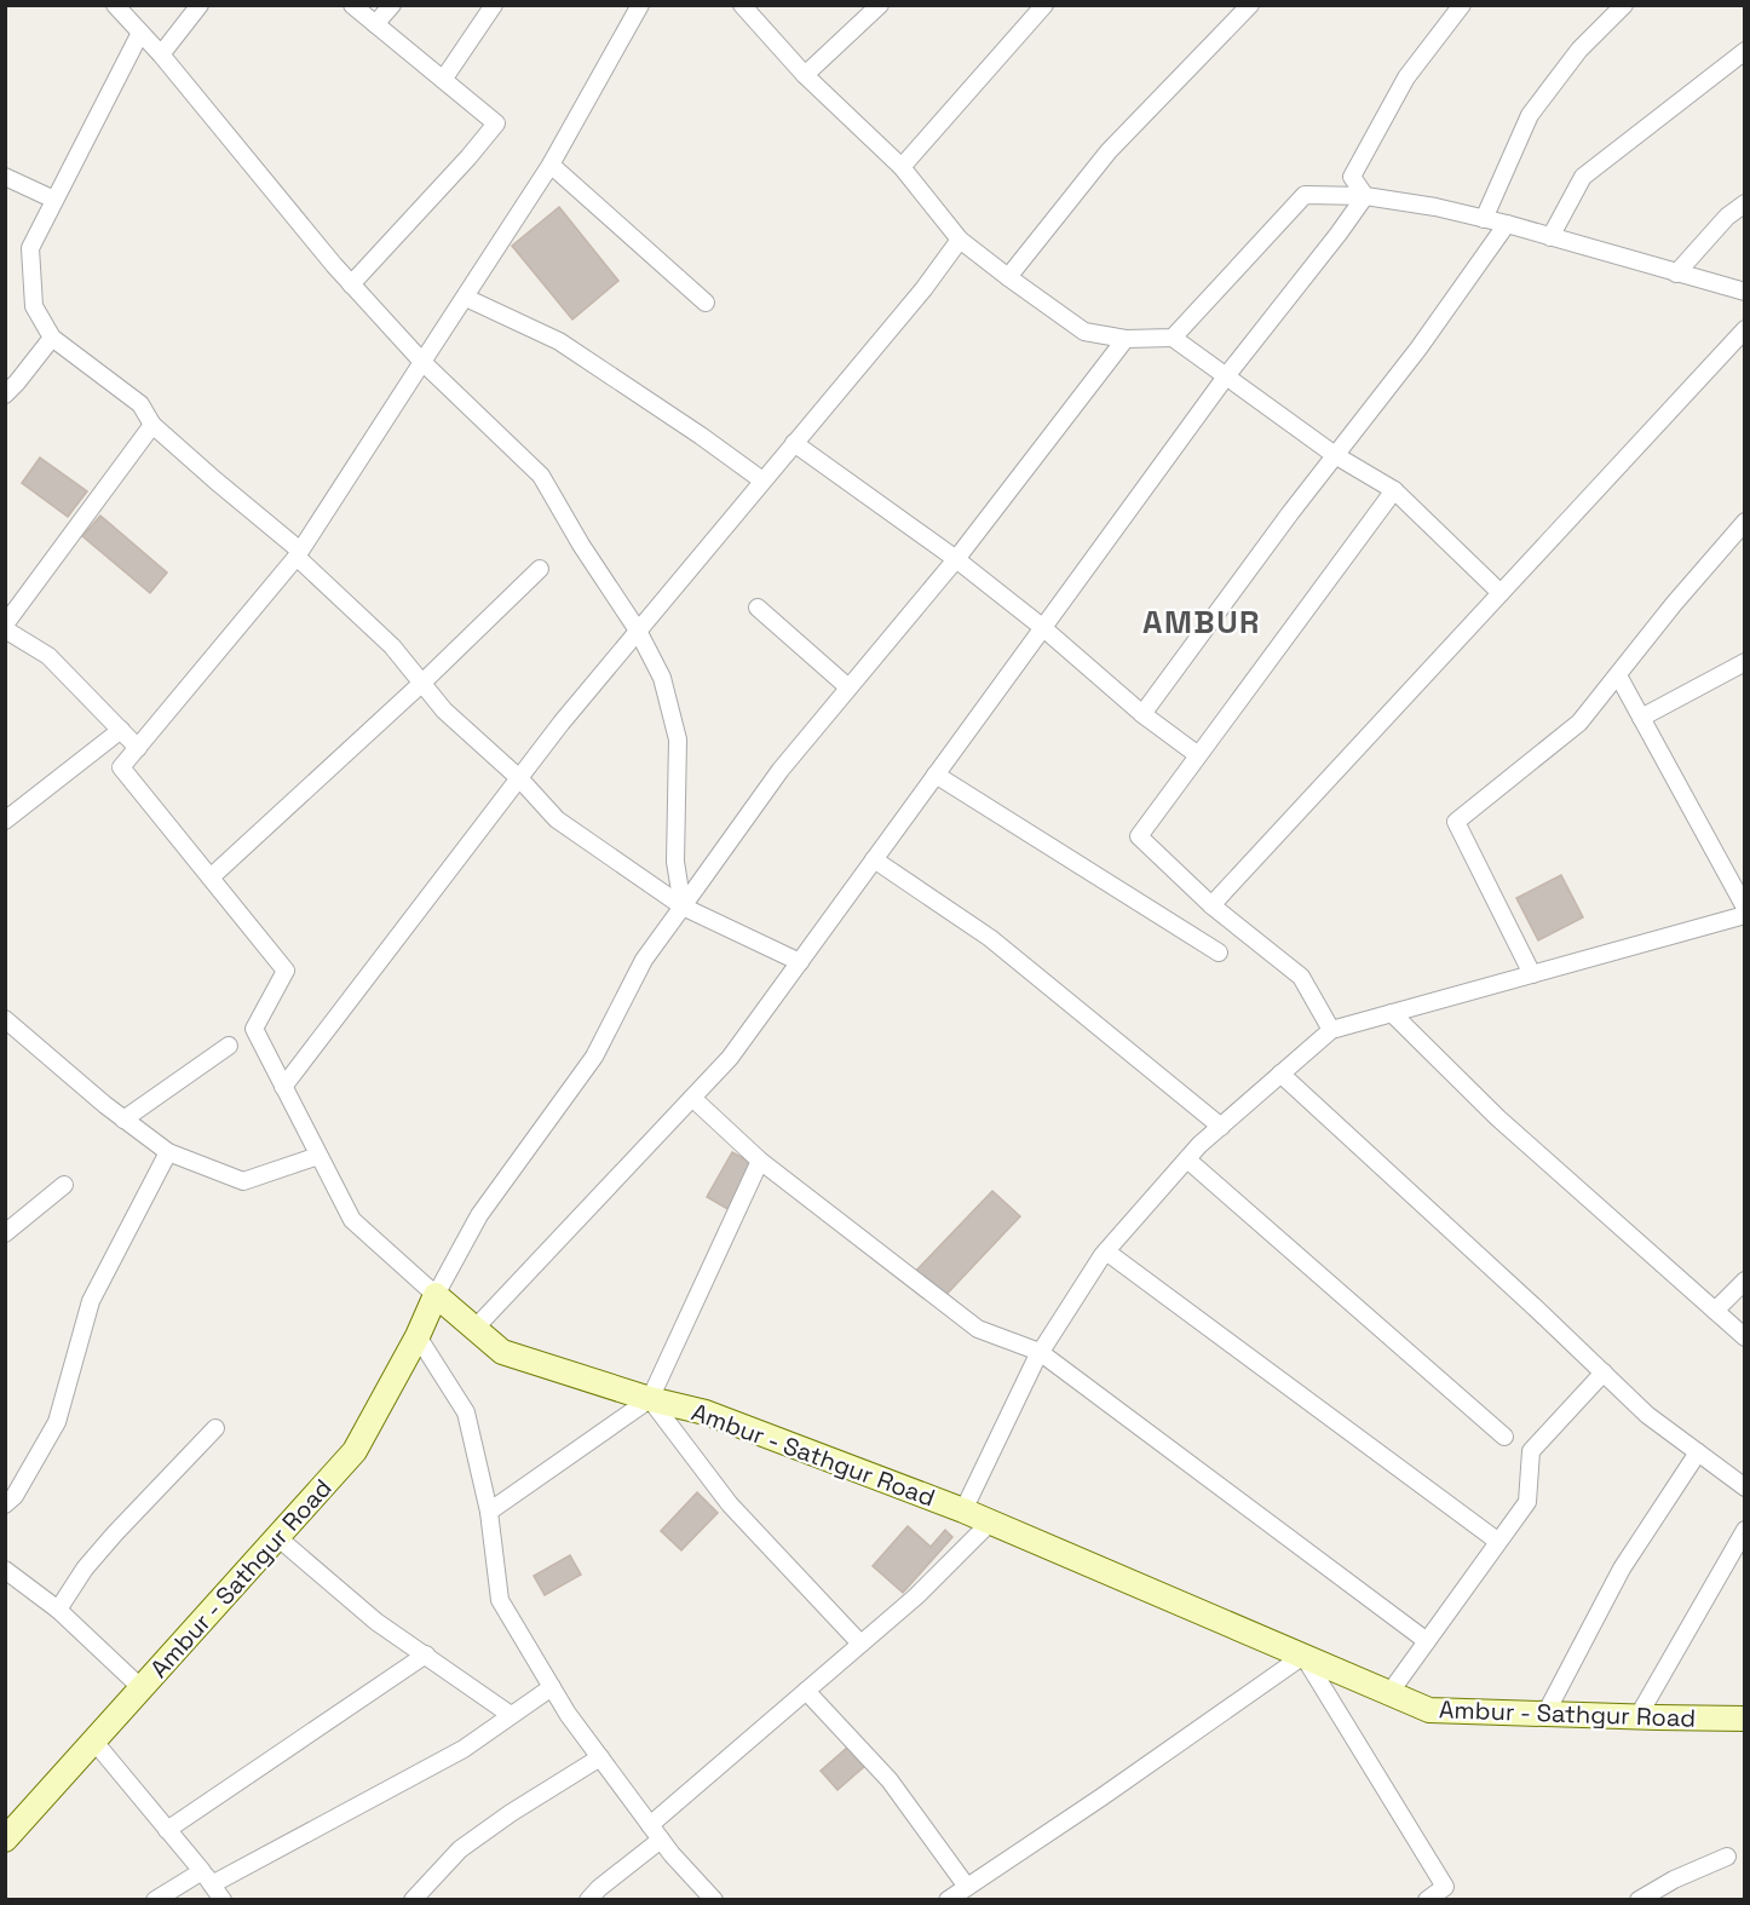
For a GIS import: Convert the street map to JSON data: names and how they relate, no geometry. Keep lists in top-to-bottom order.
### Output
{
  "streets": {
    "main road": ["Ambur - Sathgur Road"]
  },
  "districts": ["AMBUR"]
}
